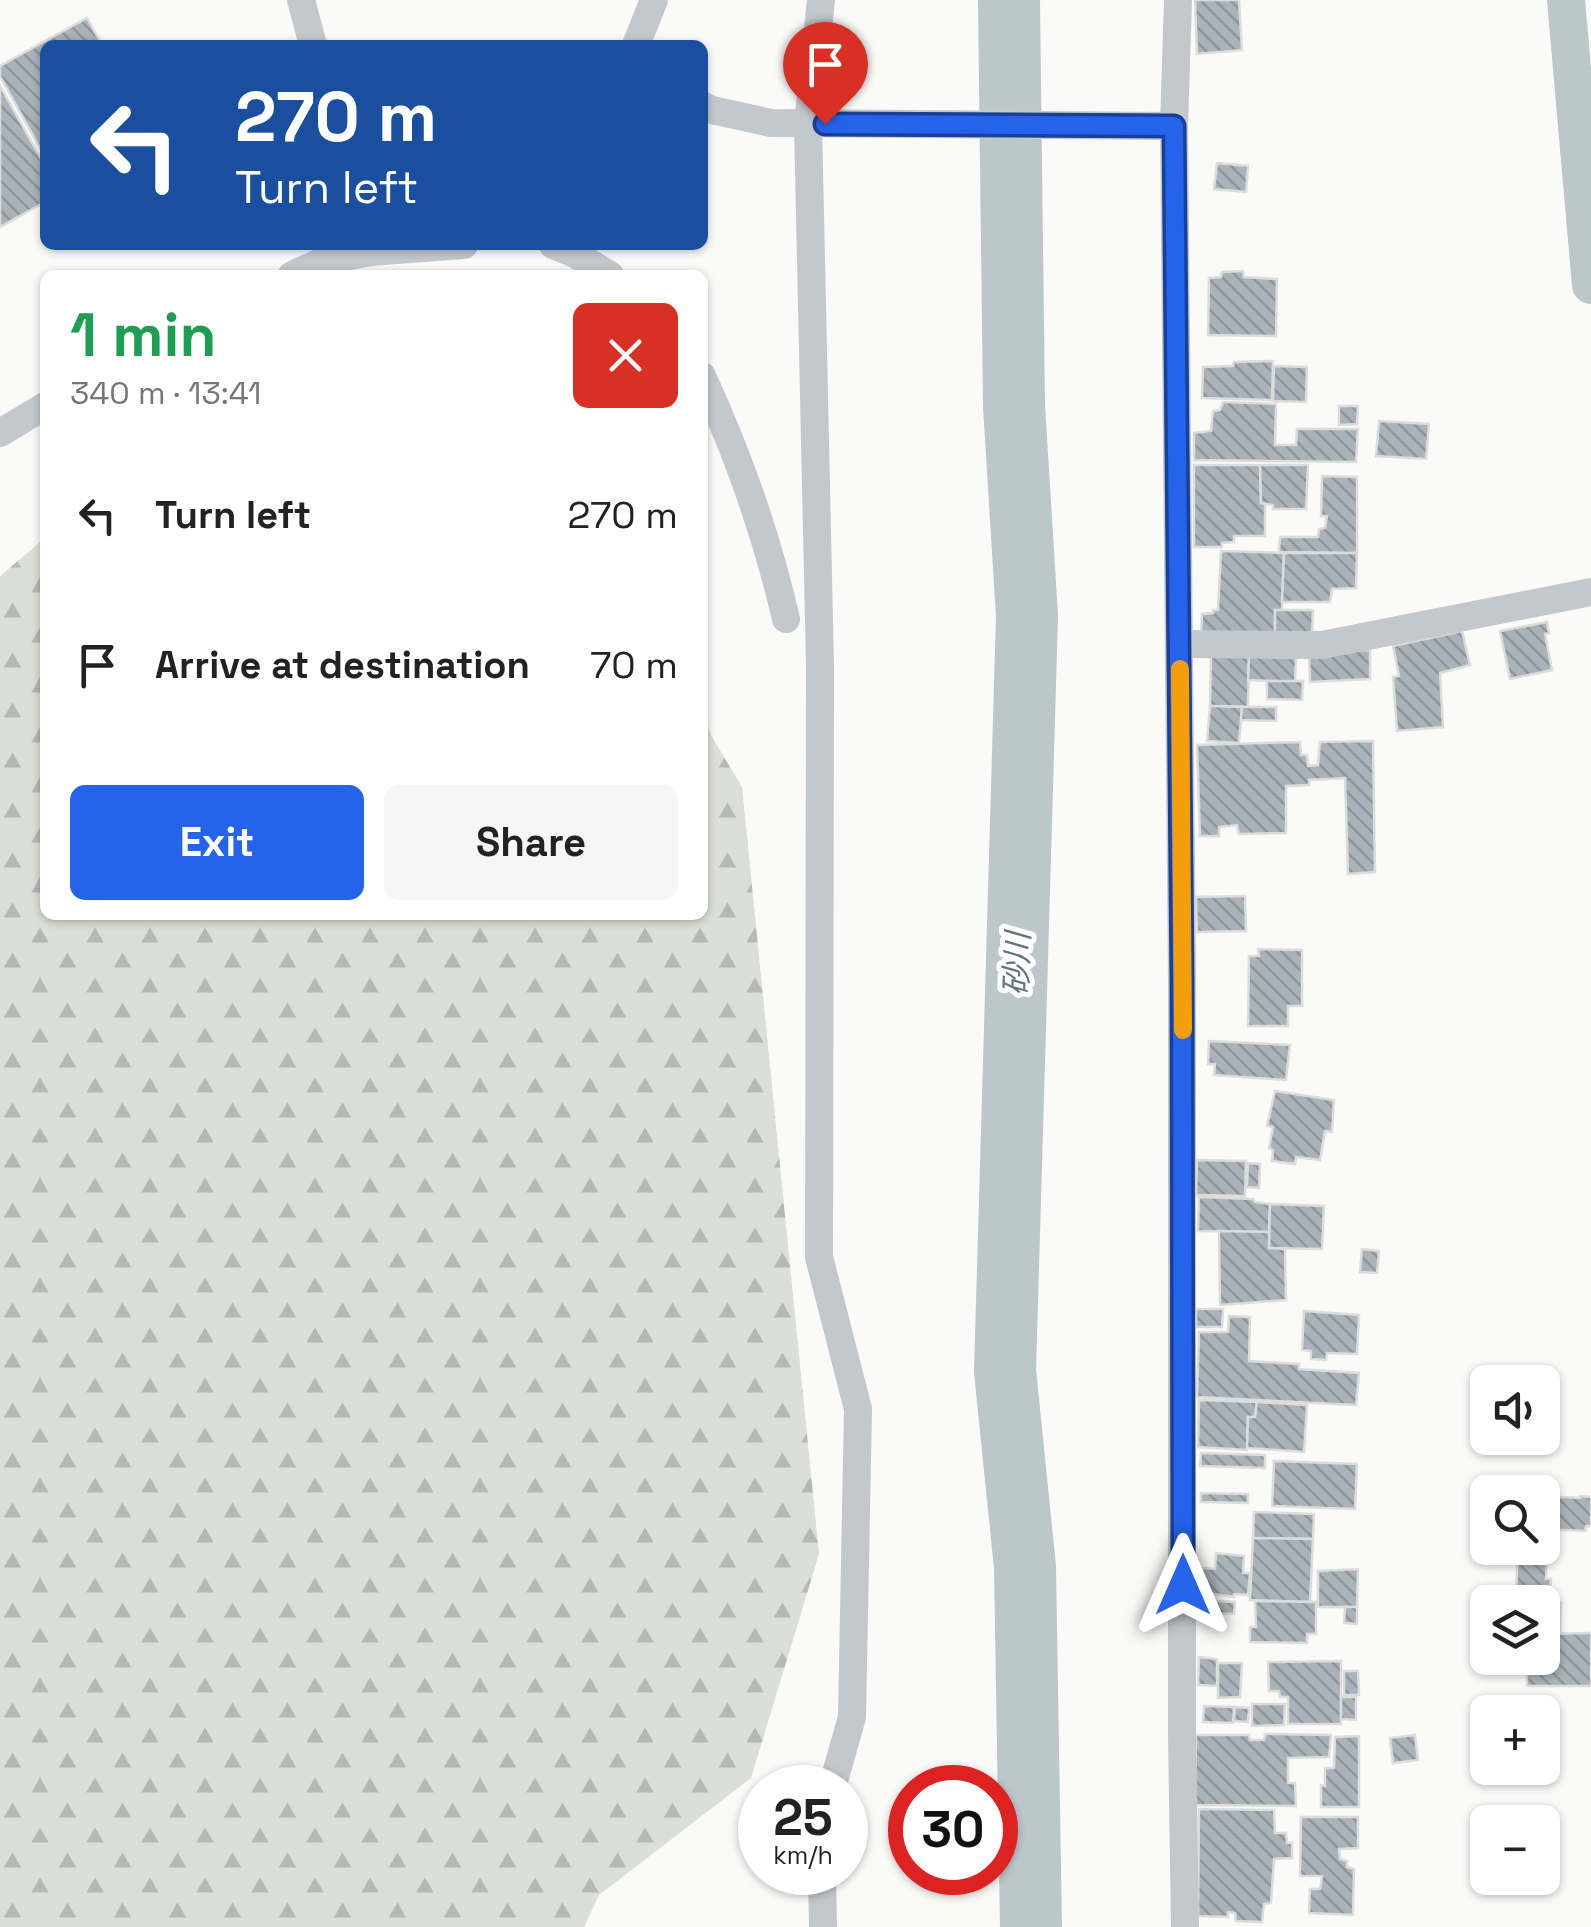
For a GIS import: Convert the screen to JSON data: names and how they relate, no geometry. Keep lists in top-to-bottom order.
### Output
{
  "water": ["砂川"],
  "page": {
    "turn": ["270 m", "Turn left"],
    "heading": ["1 min", "340 m · 13:41"],
    "list": [
      {
        "name": "Turn left",
        "value": "270 m"
      },
      {
        "name": "Arrive at destination",
        "value": "70 m"
      }
    ],
    "buttons": ["Exit", "Share"],
    "map_buttons": ["+", "−"],
    "speed": "25 km/h",
    "limit": "30"
  }
}
